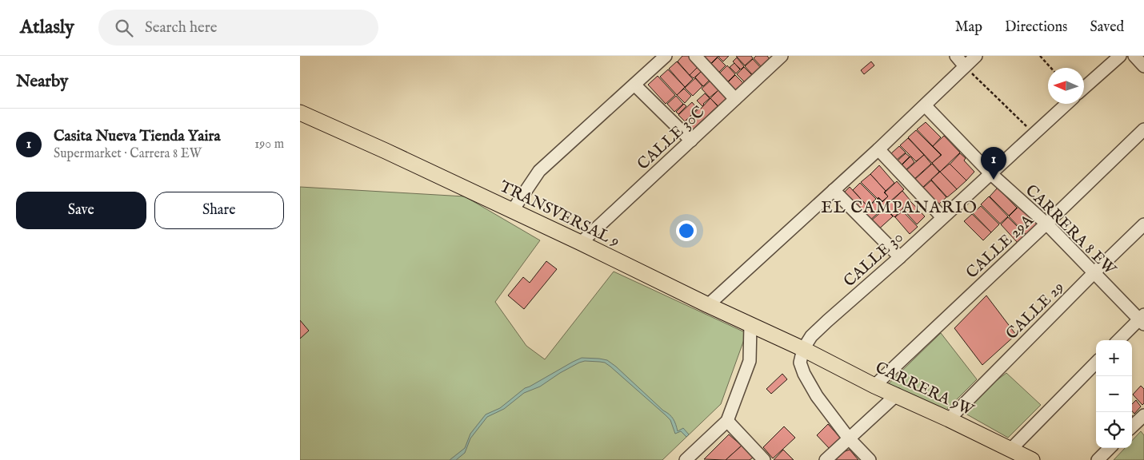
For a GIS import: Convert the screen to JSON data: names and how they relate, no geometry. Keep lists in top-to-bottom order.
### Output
{
  "streets": {
    "main road": ["TRANSVERSAL 9", "CARRERA 9W"],
    "street": [
      "CALLE 30C",
      "CARRERA 8 EW",
      "CALLE 29A",
      "CALLE 30",
      "CALLE 29"
    ]
  },
  "crossings": [
    ["CALLE 30C", "TRANSVERSAL 9"],
    ["TRANSVERSAL 9", "CALLE 30"],
    ["TRANSVERSAL 9", "CARRERA 9W"],
    ["CARRERA 8 EW", "CALLE 29A"],
    ["CARRERA 8 EW", "CALLE 30"],
    ["CARRERA 8 EW", "CALLE 29"],
    ["CALLE 29A", "CARRERA 9W"],
    ["CALLE 30", "CARRERA 9W"],
    ["CALLE 29", "CARRERA 9W"]
  ],
  "districts": ["EL CAMPANARIO"],
  "north": "left",
  "page": {
    "header": "Atlasly",
    "search": "Search here",
    "nav": ["Map", "Directions", "Saved"],
    "heading": "Nearby",
    "list": [
      {
        "mark": "1",
        "name": "Casita Nueva Tienda Yaira",
        "note": "Supermarket · Carrera 8 EW",
        "value": "190 m"
      }
    ],
    "pins": "1",
    "buttons": ["Save", "Share"],
    "map_buttons": ["+", "−"]
  }
}
